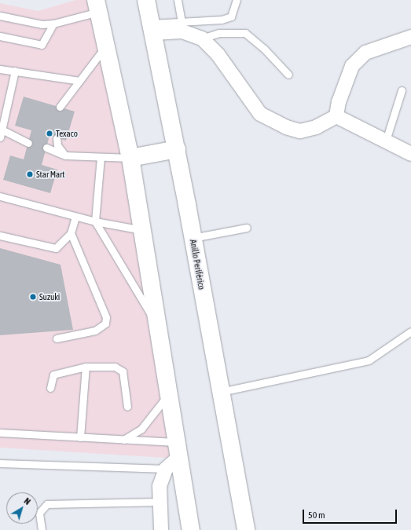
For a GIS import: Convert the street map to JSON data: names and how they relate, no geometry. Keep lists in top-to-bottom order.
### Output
{
  "streets": {
    "highway": ["Anillo Periférico"]
  },
  "places": ["Texaco", "Star Mart", "Suzuki"],
  "scale_bar": "50 m",
  "north": "top right"
}
